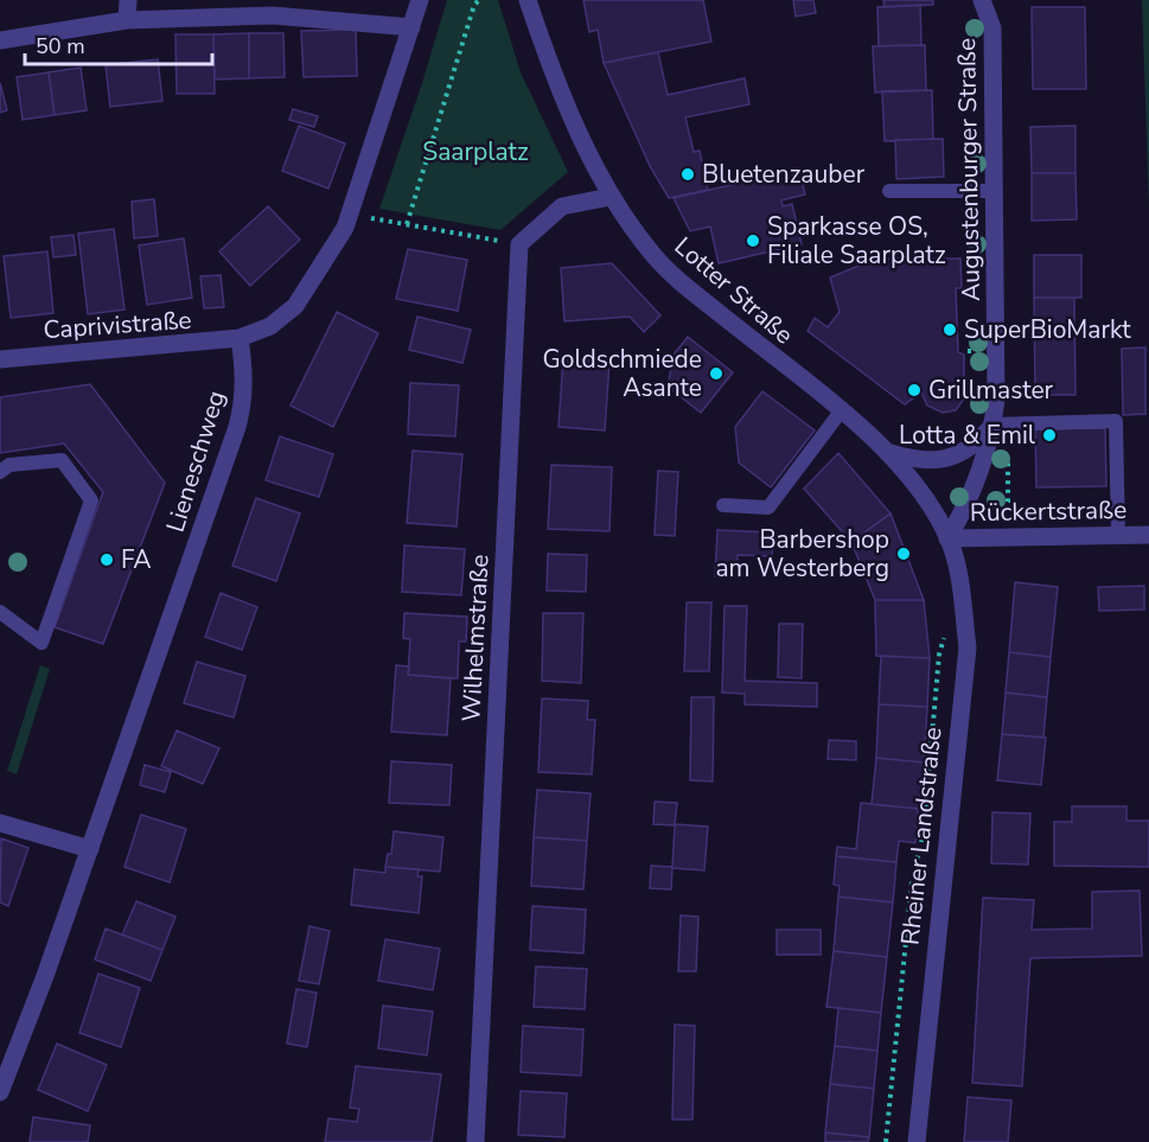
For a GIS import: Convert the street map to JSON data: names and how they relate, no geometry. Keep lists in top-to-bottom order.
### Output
{
  "streets": {
    "street": [
      "Augustenburger Straße",
      "Lotter Straße",
      "Caprivistraße",
      "Lieneschweg",
      "Rückertstraße",
      "Wilhelmstraße",
      "Rheiner Landstraße"
    ]
  },
  "crossings": [
    ["Augustenburger Straße", "Lotter Straße"],
    ["Augustenburger Straße", "Rückertstraße"],
    ["Augustenburger Straße", "Rheiner Landstraße"],
    ["Lotter Straße", "Rückertstraße"],
    ["Lotter Straße", "Rheiner Landstraße"],
    ["Caprivistraße", "Lieneschweg"],
    ["Rückertstraße", "Rheiner Landstraße"]
  ],
  "parks": ["Saarplatz"],
  "places": [
    "Bluetenzauber",
    "Sparkasse OS, Filiale Saarplatz",
    "SuperBioMarkt",
    "Goldschmiede Asante",
    "Grillmaster",
    "Lotta & Emil",
    "Barbershop am Westerberg",
    "FA"
  ],
  "scale_bar": "50 m"
}
